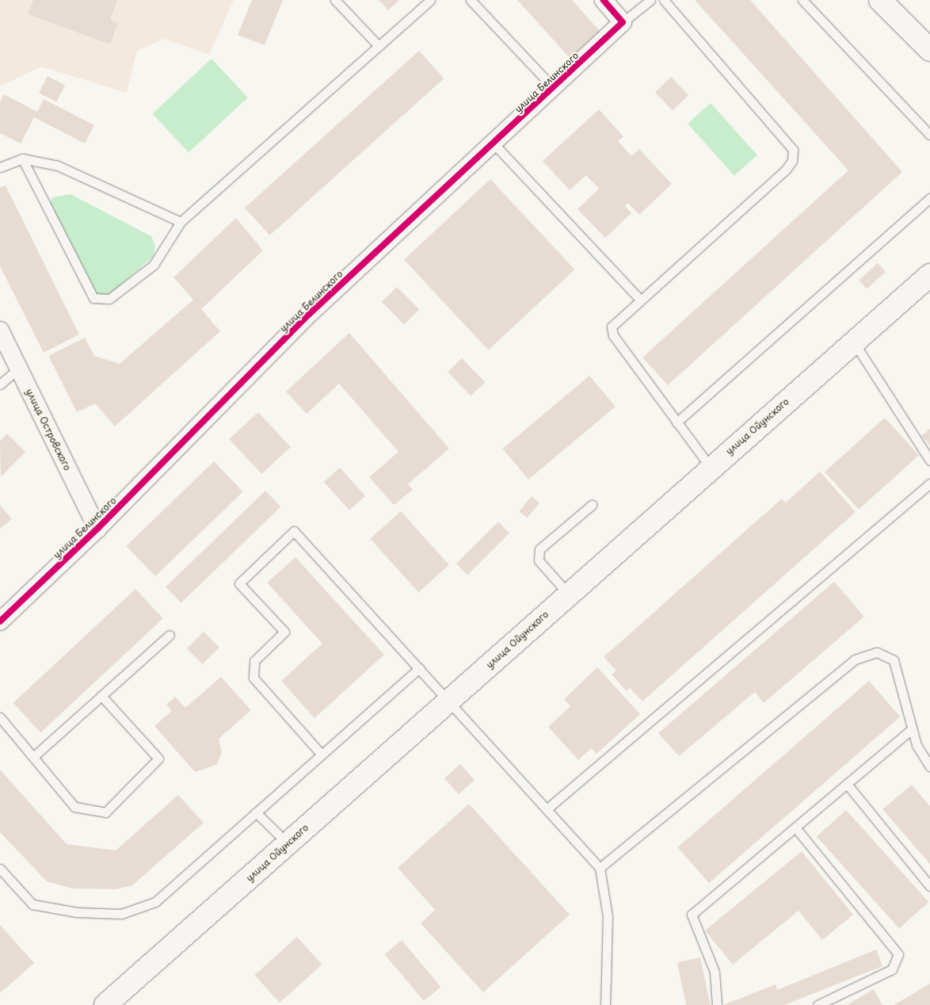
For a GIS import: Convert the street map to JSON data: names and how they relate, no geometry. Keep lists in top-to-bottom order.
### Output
{
  "streets": {
    "main road": ["улица Ойунского"],
    "street": ["улица Белинского", "улица Островского"]
  },
  "crossings": [
    ["улица Белинского", "улица Островского"]
  ]
}
